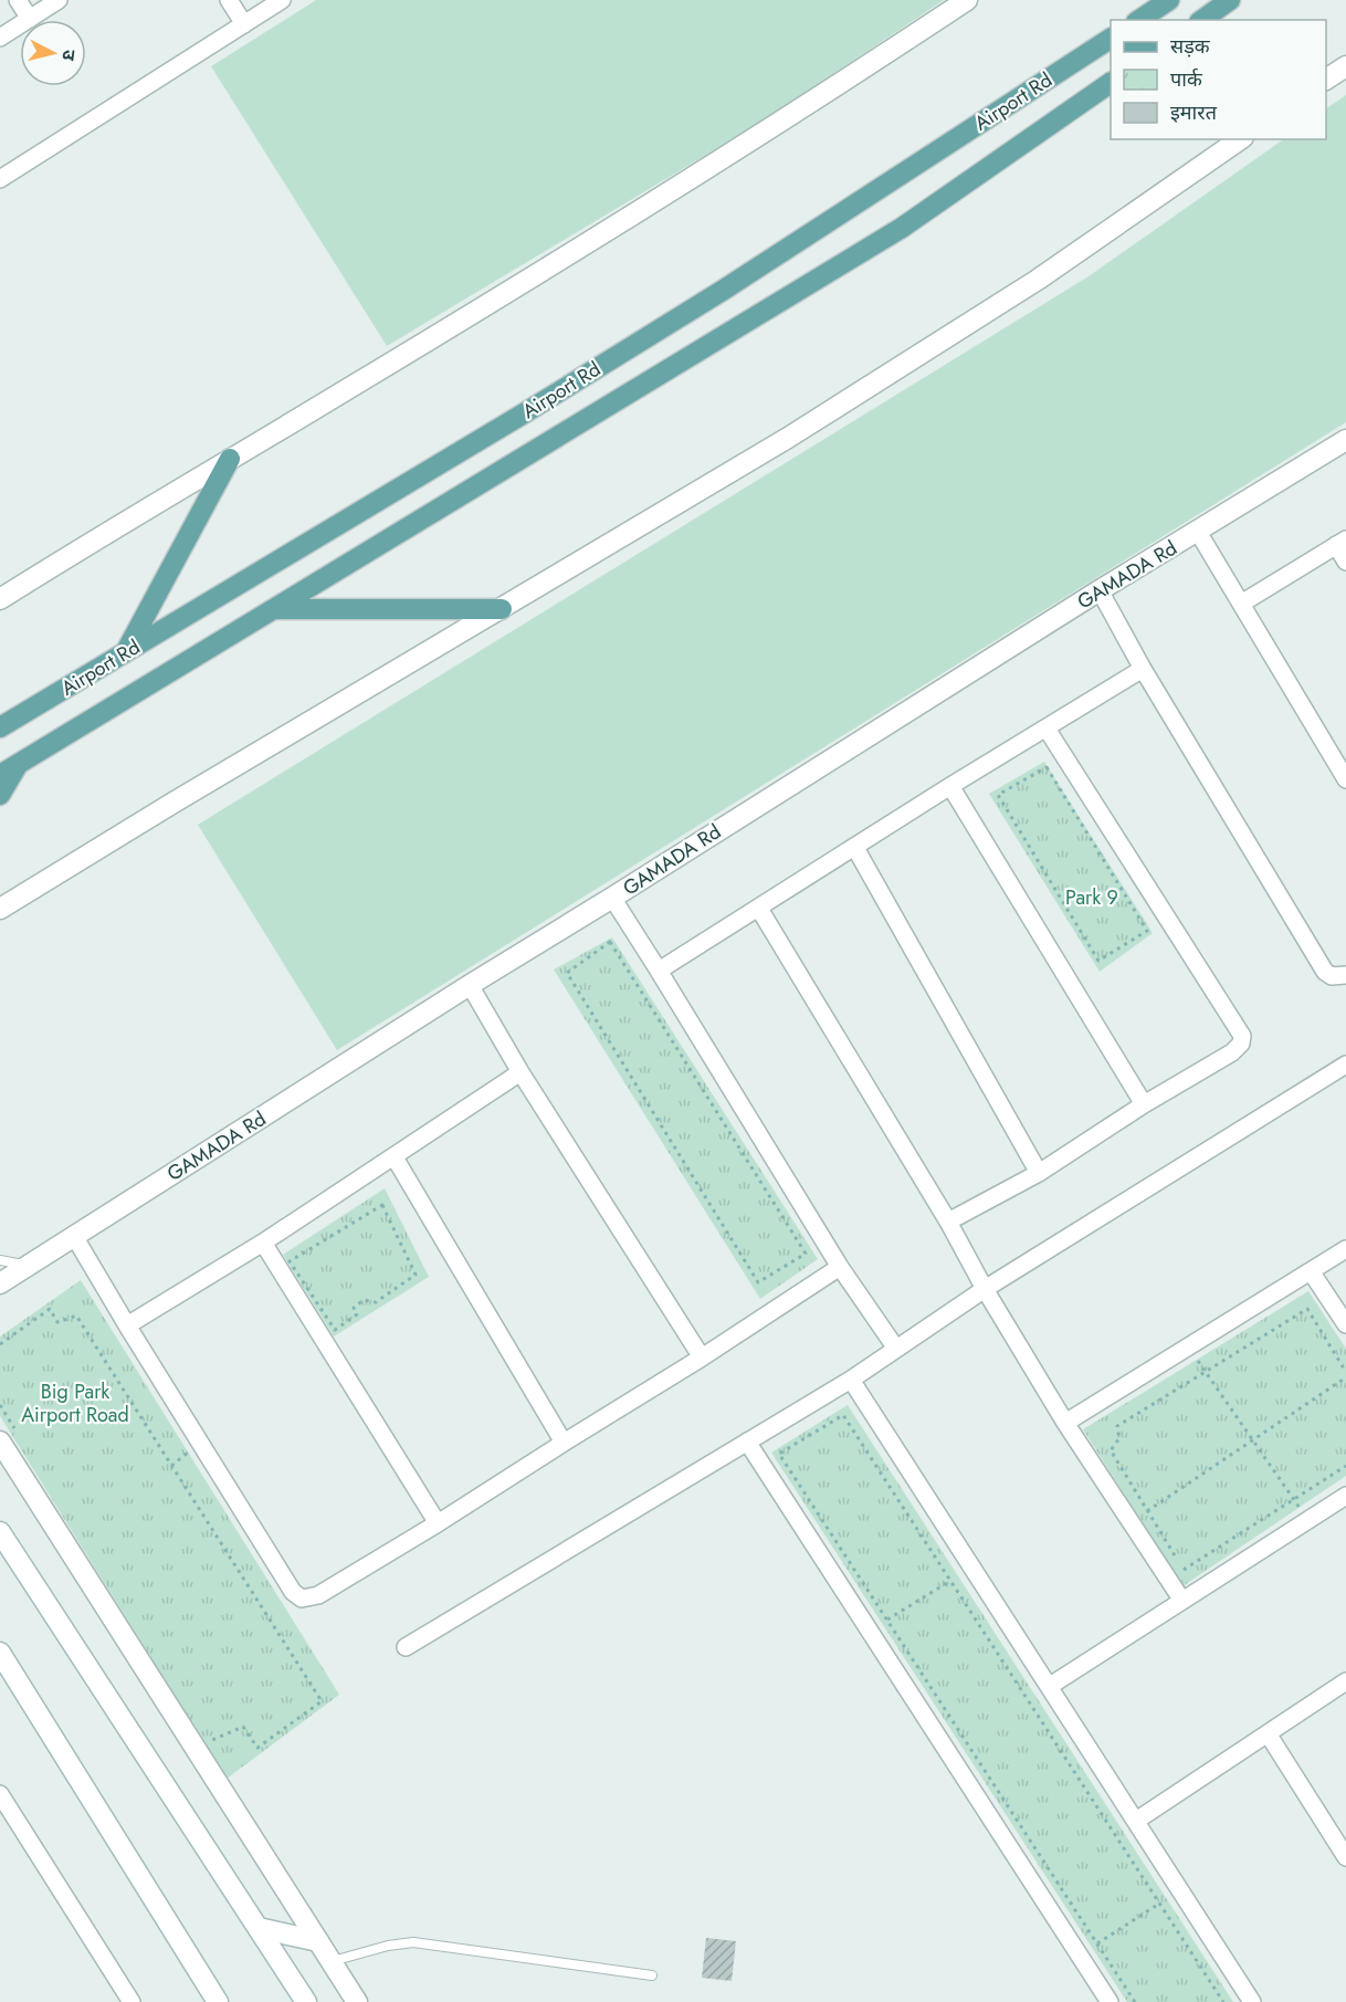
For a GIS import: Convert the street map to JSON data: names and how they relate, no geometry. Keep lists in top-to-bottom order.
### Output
{
  "streets": {
    "main road": ["Airport Rd"],
    "street": ["GAMADA Rd"]
  },
  "parks": ["Park 9", "Big Park Airport Road"],
  "legend": ["सड़क", "पार्क", "इमारत"],
  "north": "right"
}
